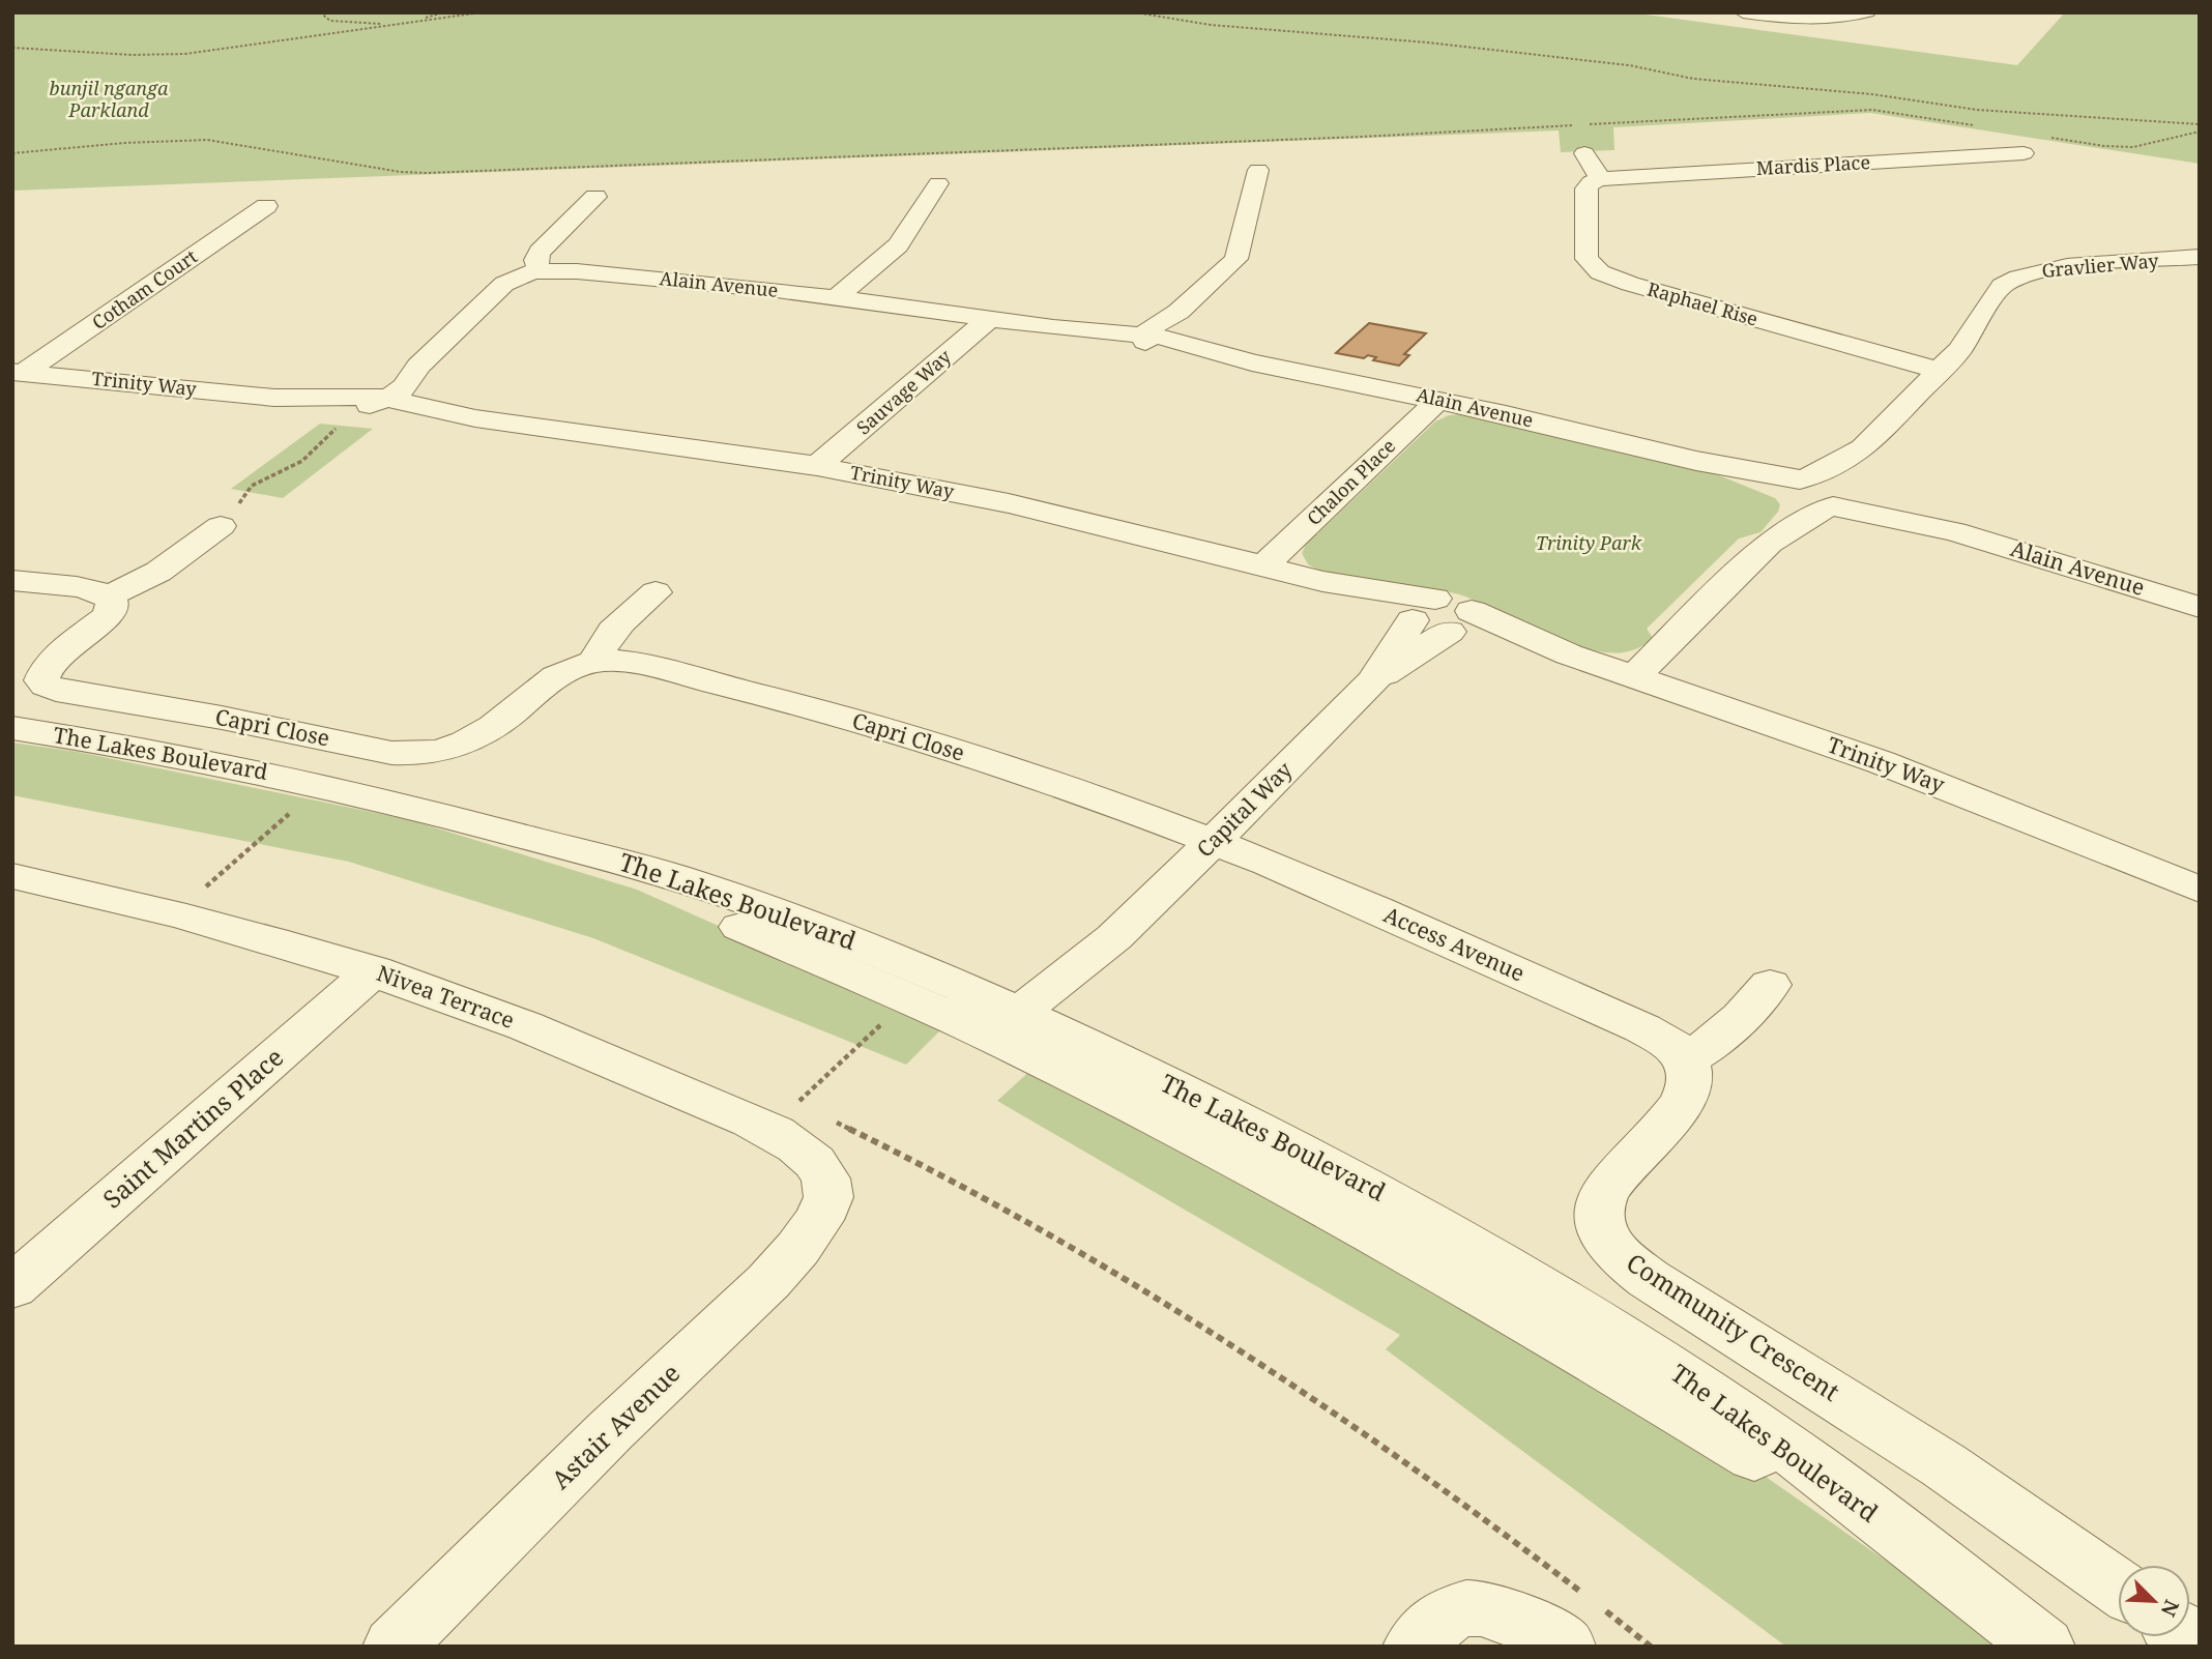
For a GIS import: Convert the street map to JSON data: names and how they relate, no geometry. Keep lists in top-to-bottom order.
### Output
{
  "streets": {
    "street": [
      "Mardis Place",
      "Gravlier Way",
      "Alain Avenue",
      "Cotham Court",
      "Raphael Rise",
      "Trinity Way",
      "Sauvage Way",
      "Chalon Place",
      "Capri Close",
      "The Lakes Boulevard",
      "Capital Way",
      "Access Avenue",
      "Nivea Terrace",
      "Saint Martins Place",
      "Community Crescent",
      "Astair Avenue"
    ]
  },
  "crossings": [
    ["Mardis Place", "Raphael Rise"],
    ["Gravlier Way", "Alain Avenue"],
    ["Gravlier Way", "Raphael Rise"],
    ["Alain Avenue", "Trinity Way"],
    ["Alain Avenue", "Sauvage Way"],
    ["Alain Avenue", "Chalon Place"],
    ["Cotham Court", "Trinity Way"],
    ["Trinity Way", "Sauvage Way"],
    ["Trinity Way", "Chalon Place"],
    ["Trinity Way", "Capital Way"],
    ["Capri Close", "Capital Way"],
    ["Capri Close", "Access Avenue"],
    ["The Lakes Boulevard", "Capital Way"],
    ["Capital Way", "Access Avenue"],
    ["Access Avenue", "Community Crescent"],
    ["Nivea Terrace", "Saint Martins Place"],
    ["Nivea Terrace", "Astair Avenue"]
  ],
  "parks": ["bunjil nganga Parkland", "Trinity Park"],
  "north": "bottom right"
}
